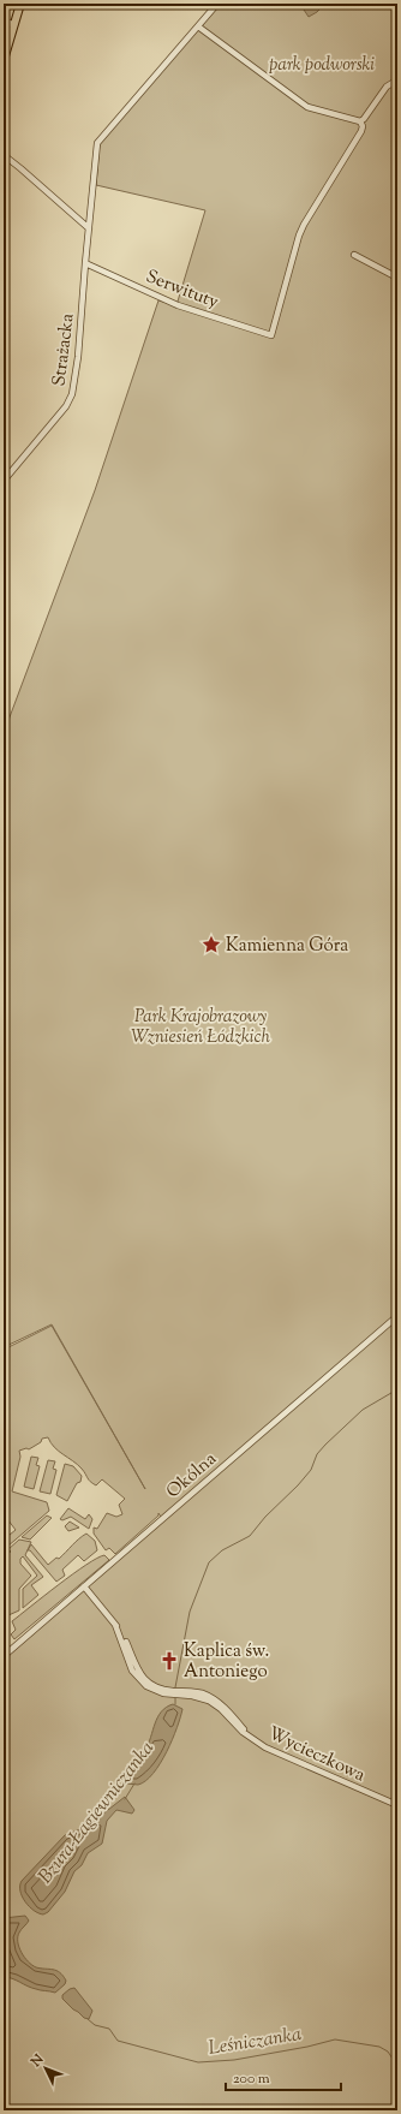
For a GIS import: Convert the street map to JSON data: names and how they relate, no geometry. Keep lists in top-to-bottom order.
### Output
{
  "streets": {
    "street": [
      "Serwituty",
      "Strażacka",
      "Okólna",
      "Wycieczkowa"
    ]
  },
  "crossings": [
    ["Serwituty", "Strażacka"],
    ["Okólna", "Wycieczkowa"]
  ],
  "water": ["Bzura-Łagiewniczanka", "Leśniczanka"],
  "parks": ["park podworski", "Park Krajobrazowy Wzniesień Łódzkich"],
  "places": {
    "place": ["Kamienna Góra"],
    "church": ["Kaplica św. Antoniego"]
  },
  "scale_bar": "200 m",
  "north": "top left"
}
